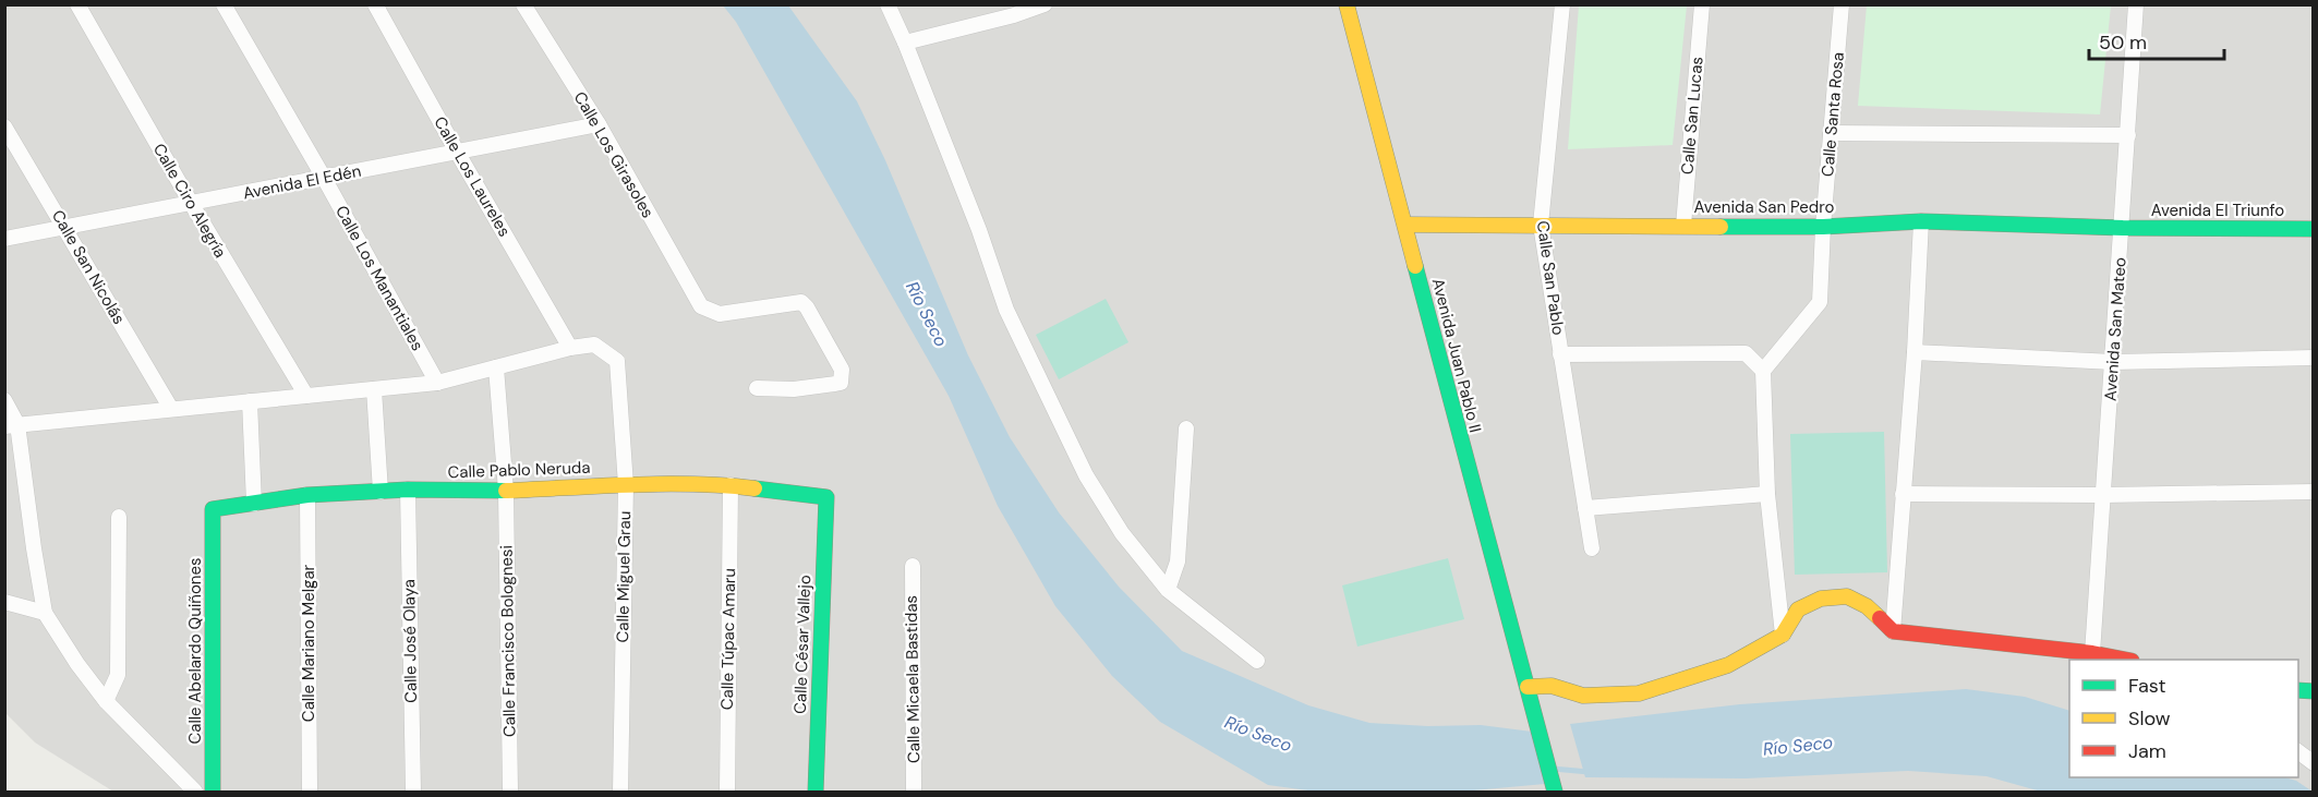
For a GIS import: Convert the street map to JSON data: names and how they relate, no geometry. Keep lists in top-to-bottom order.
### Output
{
  "streets": {
    "street": [
      "Calle Santa Rosa",
      "Calle San Lucas",
      "Calle Los Girasoles",
      "Calle Los Laureles",
      "Avenida El Edén",
      "Calle Ciro Alegría",
      "Avenida San Pedro",
      "Avenida El Triunfo",
      "Calle San Nicolás",
      "Calle Los Manantiales",
      "Calle San Pablo",
      "Avenida San Mateo",
      "Avenida Juan Pablo II",
      "Calle Pablo Neruda",
      "Calle Miguel Grau",
      "Calle Túpac Amaru",
      "Calle José Olaya",
      "Calle Francisco Bolognesi",
      "Calle Mariano Melgar",
      "Calle César Vallejo",
      "Calle Abelardo Quiñones",
      "Calle Micaela Bastidas"
    ]
  },
  "crossings": [
    ["Calle Santa Rosa", "Avenida San Pedro"],
    ["Calle San Lucas", "Avenida San Pedro"],
    ["Calle Los Girasoles", "Avenida El Edén"],
    ["Calle Los Laureles", "Avenida El Edén"],
    ["Calle Los Laureles", "Calle Miguel Grau"],
    ["Avenida El Edén", "Calle Ciro Alegría"],
    ["Avenida El Edén", "Calle San Nicolás"],
    ["Avenida El Edén", "Calle Los Manantiales"],
    ["Avenida San Pedro", "Avenida El Triunfo"],
    ["Avenida San Pedro", "Calle San Pablo"],
    ["Avenida San Pedro", "Avenida San Mateo"],
    ["Avenida San Pedro", "Avenida Juan Pablo II"],
    ["Avenida El Triunfo", "Avenida San Mateo"],
    ["Calle Pablo Neruda", "Calle Miguel Grau"],
    ["Calle Pablo Neruda", "Calle Túpac Amaru"],
    ["Calle Pablo Neruda", "Calle José Olaya"],
    ["Calle Pablo Neruda", "Calle Francisco Bolognesi"],
    ["Calle Pablo Neruda", "Calle Mariano Melgar"],
    ["Calle Pablo Neruda", "Calle César Vallejo"],
    ["Calle Pablo Neruda", "Calle Abelardo Quiñones"]
  ],
  "water": ["Río Seco"],
  "legend": ["Fast", "Slow", "Jam"],
  "scale_bar": "50 m"
}
